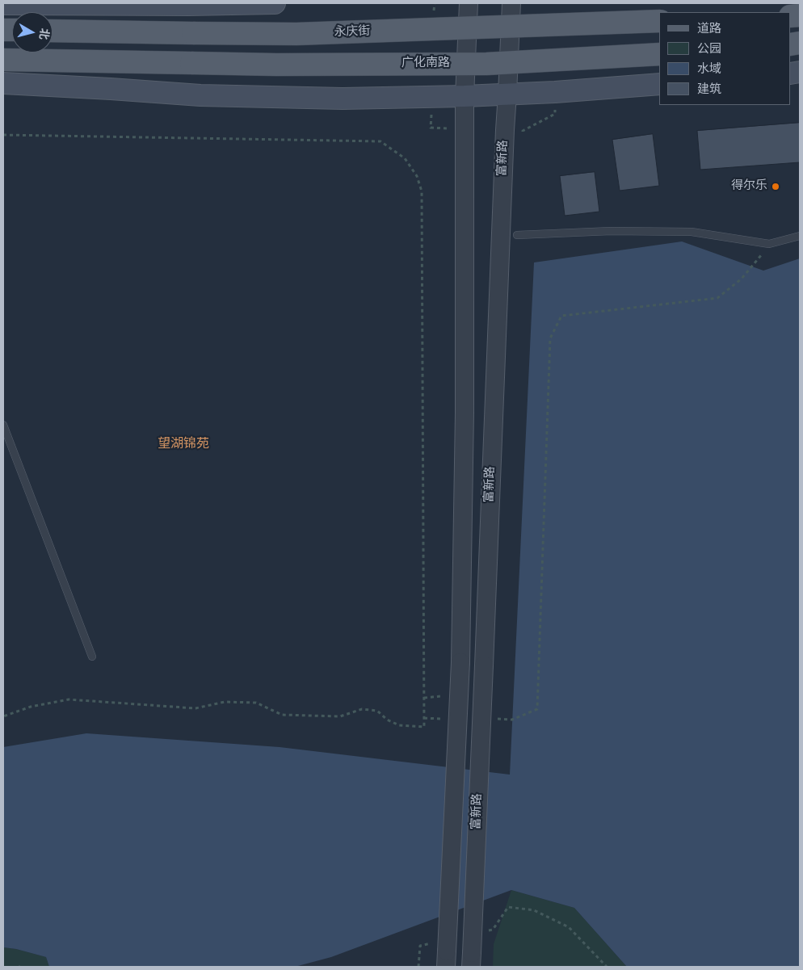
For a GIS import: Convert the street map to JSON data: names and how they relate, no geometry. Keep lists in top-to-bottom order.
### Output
{
  "streets": {
    "main road": ["永庆街", "广化南路"],
    "street": ["富新路"]
  },
  "districts": ["望湖锦苑"],
  "places": ["得尔乐"],
  "legend": [
    "道路",
    "公园",
    "水域",
    "建筑"
  ],
  "north": "right"
}
